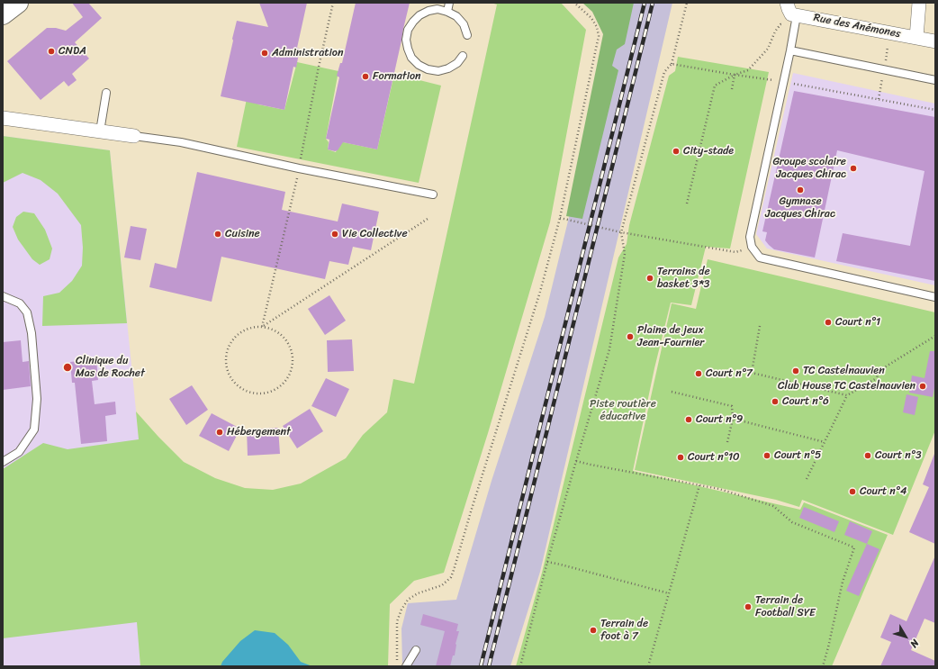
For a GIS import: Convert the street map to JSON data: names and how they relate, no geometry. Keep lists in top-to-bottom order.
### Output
{
  "streets": {
    "street": ["Rue des Anémones"]
  },
  "parks": ["Piste routière éducative"],
  "places": [
    "CNDA",
    "Administration",
    "Formation",
    "City-stade",
    "Groupe scolaire Jacques Chirac",
    "Gymnase Jacques Chirac",
    "Cuisine",
    "Vie Collective",
    "Terrains de basket 3*3",
    "Court n°1",
    "Plaine de jeux Jean-Fournier",
    "Clinique du Mas de Rochet",
    "TC Castelnauvien",
    "Court n°7",
    "Club House TC Castelnauvien",
    "Court n°6",
    "Court n°9",
    "Hébergement",
    "Court n°5",
    "Court n°3",
    "Court n°10",
    "Court n°4",
    "Terrain de Football SYE",
    "Terrain de foot à 7"
  ],
  "north": "bottom right"
}
